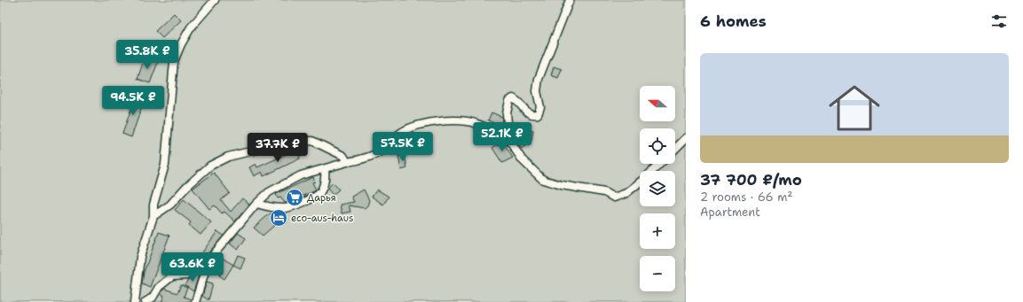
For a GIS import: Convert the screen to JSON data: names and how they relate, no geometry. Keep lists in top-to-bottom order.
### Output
{
  "places": {
    "supermarket": ["Дарья"],
    "hotel": ["eco-aus-haus"]
  },
  "north": "left",
  "page": {
    "heading": "6 homes",
    "price": [
      "35.8K ₽",
      "94.5K ₽",
      "52.1K ₽",
      "57.5K ₽",
      "37.7K ₽",
      "63.6K ₽"
    ],
    "list": [
      {
        "name": "37 700 ₽/mo",
        "note": "2 rooms · 66 m² · Apartment"
      }
    ],
    "map_buttons": ["+", "−"]
  }
}
